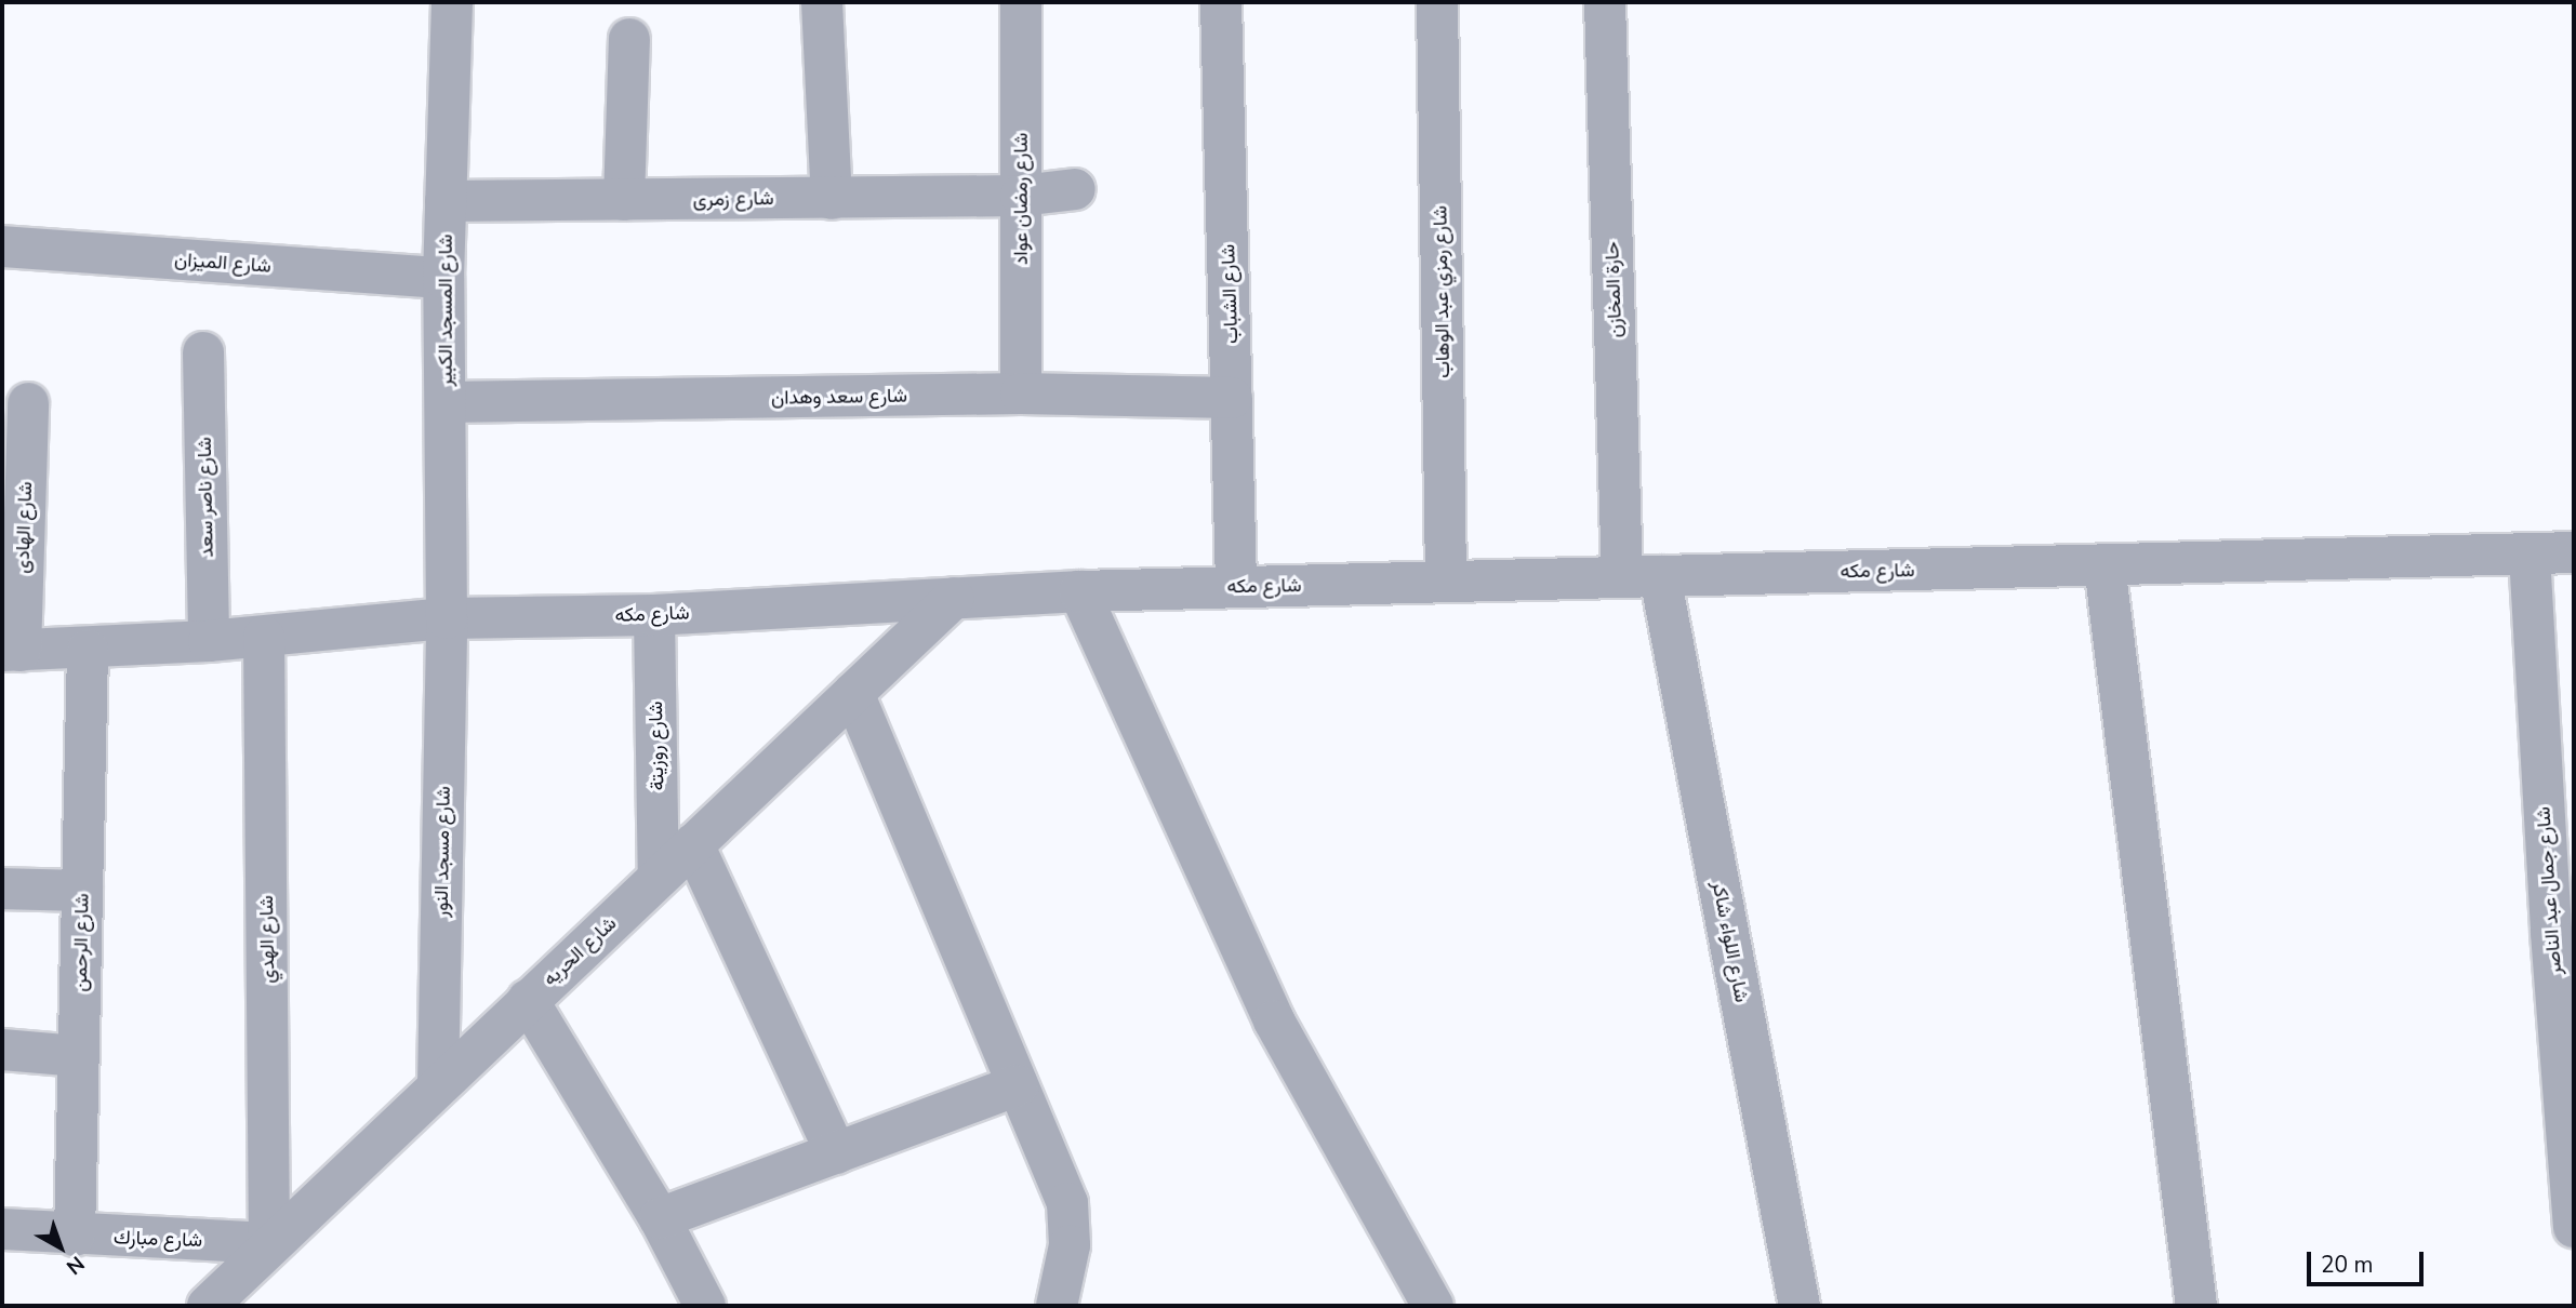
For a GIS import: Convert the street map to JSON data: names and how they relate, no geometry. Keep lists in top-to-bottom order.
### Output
{
  "streets": {
    "street": [
      "شارع زمرى",
      "شارع رمضان عواد",
      "شارع الميزان",
      "حارة المخازن",
      "شارع رمزي عبد الوهاب",
      "شارع الشباب",
      "شارع المسجد الكبير",
      "شارع سعد وهدان",
      "شارع ناصر سعد",
      "شارع الهادى",
      "شارع مكه",
      "شارع روزيتة",
      "شارع مسجد النور",
      "شارع جمال عبد الناصر",
      "شارع الهدي",
      "شارع اللواء شاكر",
      "شارع الرحمن",
      "شارع الحريه",
      "شارع مبارك"
    ]
  },
  "crossings": [
    ["شارع زمرى", "شارع رمضان عواد"],
    ["شارع زمرى", "شارع المسجد الكبير"],
    ["شارع رمضان عواد", "شارع سعد وهدان"],
    ["شارع الميزان", "شارع المسجد الكبير"],
    ["حارة المخازن", "شارع مكه"],
    ["حارة المخازن", "شارع اللواء شاكر"],
    ["شارع رمزي عبد الوهاب", "شارع مكه"],
    ["شارع الشباب", "شارع سعد وهدان"],
    ["شارع الشباب", "شارع مكه"],
    ["شارع المسجد الكبير", "شارع سعد وهدان"],
    ["شارع المسجد الكبير", "شارع مكه"],
    ["شارع المسجد الكبير", "شارع مسجد النور"],
    ["شارع ناصر سعد", "شارع مكه"],
    ["شارع الهادى", "شارع مكه"],
    ["شارع مكه", "شارع روزيتة"],
    ["شارع مكه", "شارع مسجد النور"],
    ["شارع مكه", "شارع جمال عبد الناصر"],
    ["شارع مكه", "شارع الهدي"],
    ["شارع مكه", "شارع اللواء شاكر"],
    ["شارع مكه", "شارع الرحمن"],
    ["شارع مكه", "شارع الحريه"],
    ["شارع روزيتة", "شارع الحريه"],
    ["شارع مسجد النور", "شارع الحريه"],
    ["شارع الهدي", "شارع الحريه"],
    ["شارع الهدي", "شارع مبارك"],
    ["شارع الرحمن", "شارع مبارك"],
    ["شارع الحريه", "شارع مبارك"]
  ],
  "scale_bar": "20 m",
  "north": "bottom right"
}
